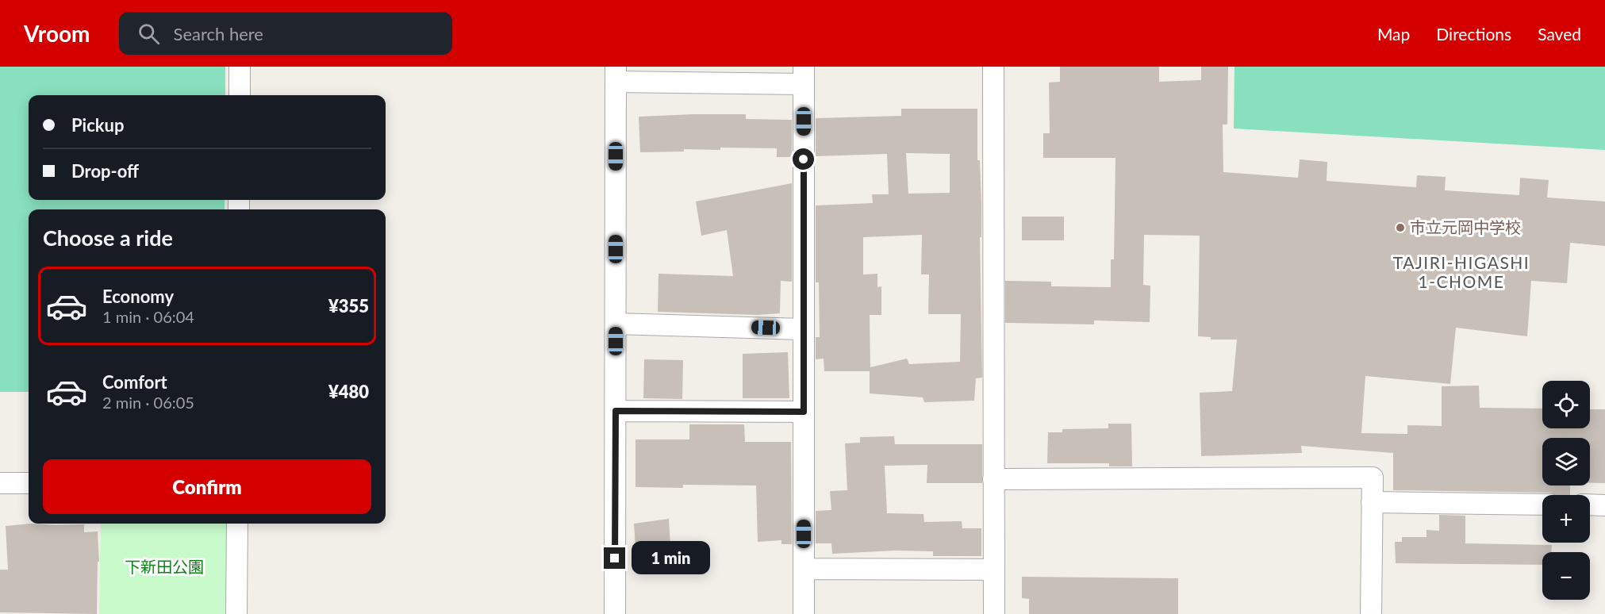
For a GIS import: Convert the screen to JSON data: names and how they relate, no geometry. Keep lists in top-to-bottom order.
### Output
{
  "districts": ["TAJIRI-HIGASHI 1-CHOME"],
  "parks": ["下新田公園"],
  "places": ["市立元岡中学校"],
  "page": {
    "header": "Vroom",
    "search": "Search here",
    "nav": ["Map", "Directions", "Saved"],
    "banner": ["Pickup", "Drop-off"],
    "heading": "Choose a ride",
    "list": [
      {
        "name": "Economy",
        "note": "1 min · 06:04",
        "value": "¥355"
      },
      {
        "name": "Comfort",
        "note": "2 min · 06:05",
        "value": "¥480"
      }
    ],
    "map_buttons": ["+", "−"],
    "buttons": "Confirm",
    "bubble": "1 min"
  }
}
